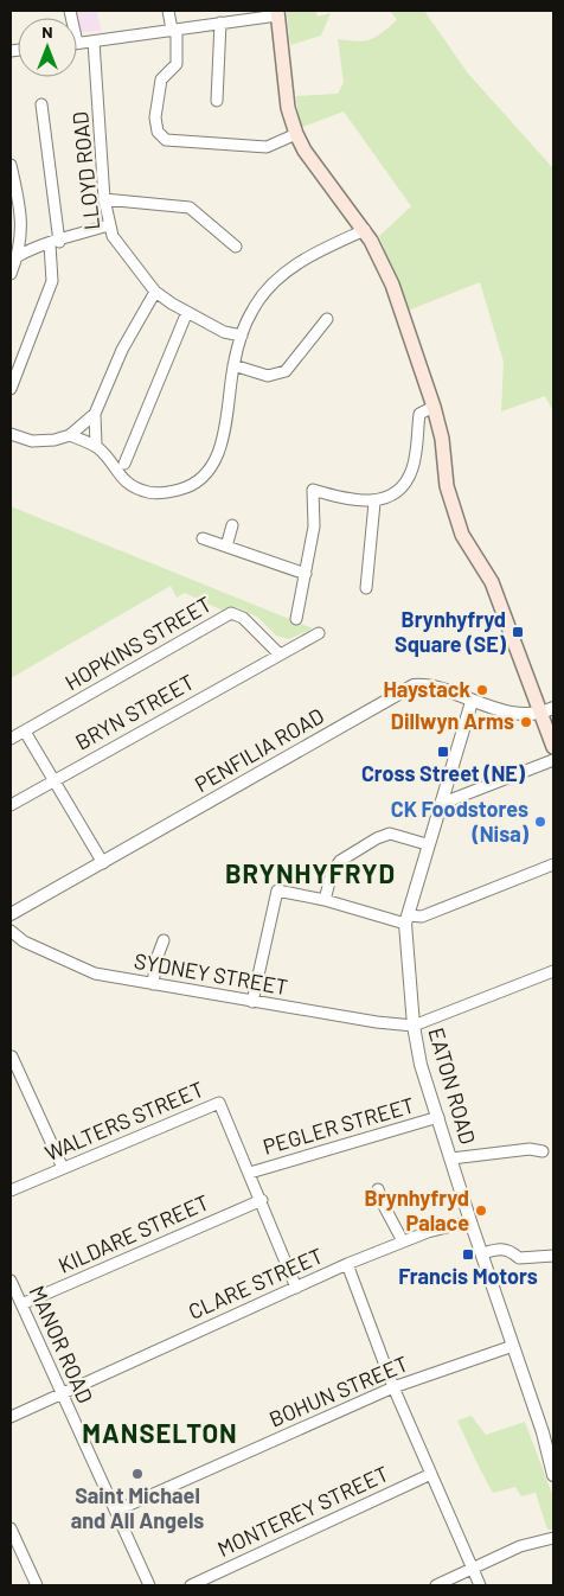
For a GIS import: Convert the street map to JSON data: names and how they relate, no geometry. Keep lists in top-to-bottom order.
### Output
{
  "streets": {
    "street": [
      "LLOYD ROAD",
      "HOPKINS STREET",
      "BRYN STREET",
      "PENFILIA ROAD",
      "SYDNEY STREET",
      "EATON ROAD",
      "WALTERS STREET",
      "PEGLER STREET",
      "KILDARE STREET",
      "CLARE STREET",
      "MANOR ROAD",
      "BOHUN STREET",
      "MONTEREY STREET"
    ]
  },
  "crossings": [
    ["HOPKINS STREET", "BRYN STREET"],
    ["PENFILIA ROAD", "EATON ROAD"],
    ["SYDNEY STREET", "EATON ROAD"],
    ["EATON ROAD", "PEGLER STREET"],
    ["EATON ROAD", "CLARE STREET"],
    ["EATON ROAD", "BOHUN STREET"],
    ["WALTERS STREET", "PEGLER STREET"],
    ["KILDARE STREET", "MANOR ROAD"],
    ["CLARE STREET", "MANOR ROAD"],
    ["MANOR ROAD", "BOHUN STREET"]
  ],
  "districts": ["BRYNHYFRYD", "MANSELTON"],
  "places": {
    "transit": ["Brynhyfryd Square (SE)", "Cross Street (NE)", "Francis Motors"],
    "other": [
      "Haystack",
      "Dillwyn Arms",
      "CK Foodstores (Nisa)",
      "Brynhyfryd Palace",
      "Saint Michael and All Angels"
    ]
  },
  "north": "top"
}
